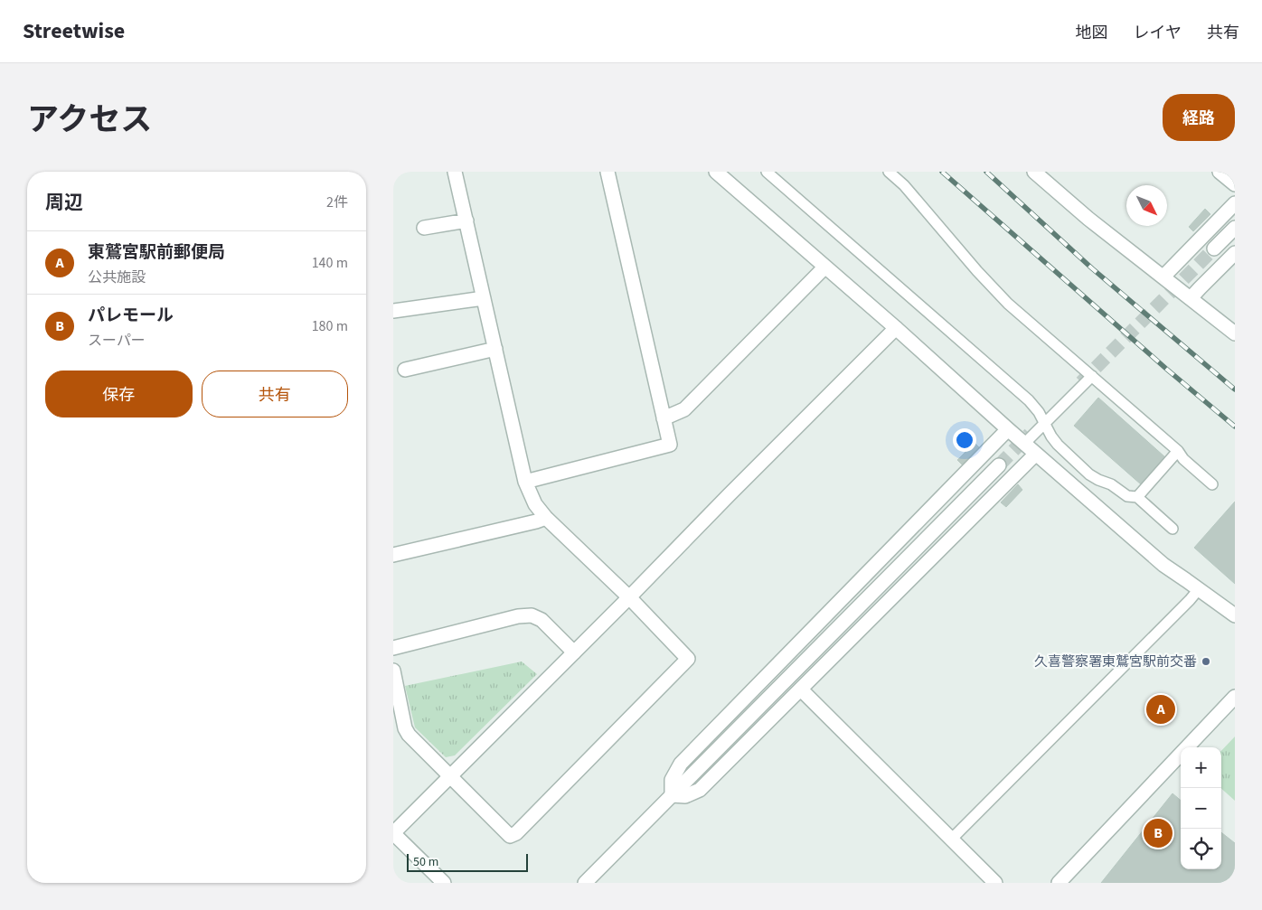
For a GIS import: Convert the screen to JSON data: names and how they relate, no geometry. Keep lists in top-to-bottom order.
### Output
{
  "places": ["久喜警察署東鷲宮駅前交番"],
  "scale_bar": "50 m",
  "north": "bottom right",
  "page": {
    "header": "Streetwise",
    "nav": ["地図", "レイヤ", "共有"],
    "title": "アクセス",
    "buttons": [
      "経路",
      ["保存", "共有"]
    ],
    "heading": ["周辺", "2件"],
    "list": [
      {
        "mark": "A",
        "name": "東鷲宮駅前郵便局",
        "note": "公共施設",
        "value": "140 m"
      },
      {
        "mark": "B",
        "name": "パレモール",
        "note": "スーパー",
        "value": "180 m"
      }
    ],
    "pins": ["A", "B"],
    "map_buttons": ["+", "−"],
    "scale": "50 m"
  }
}
